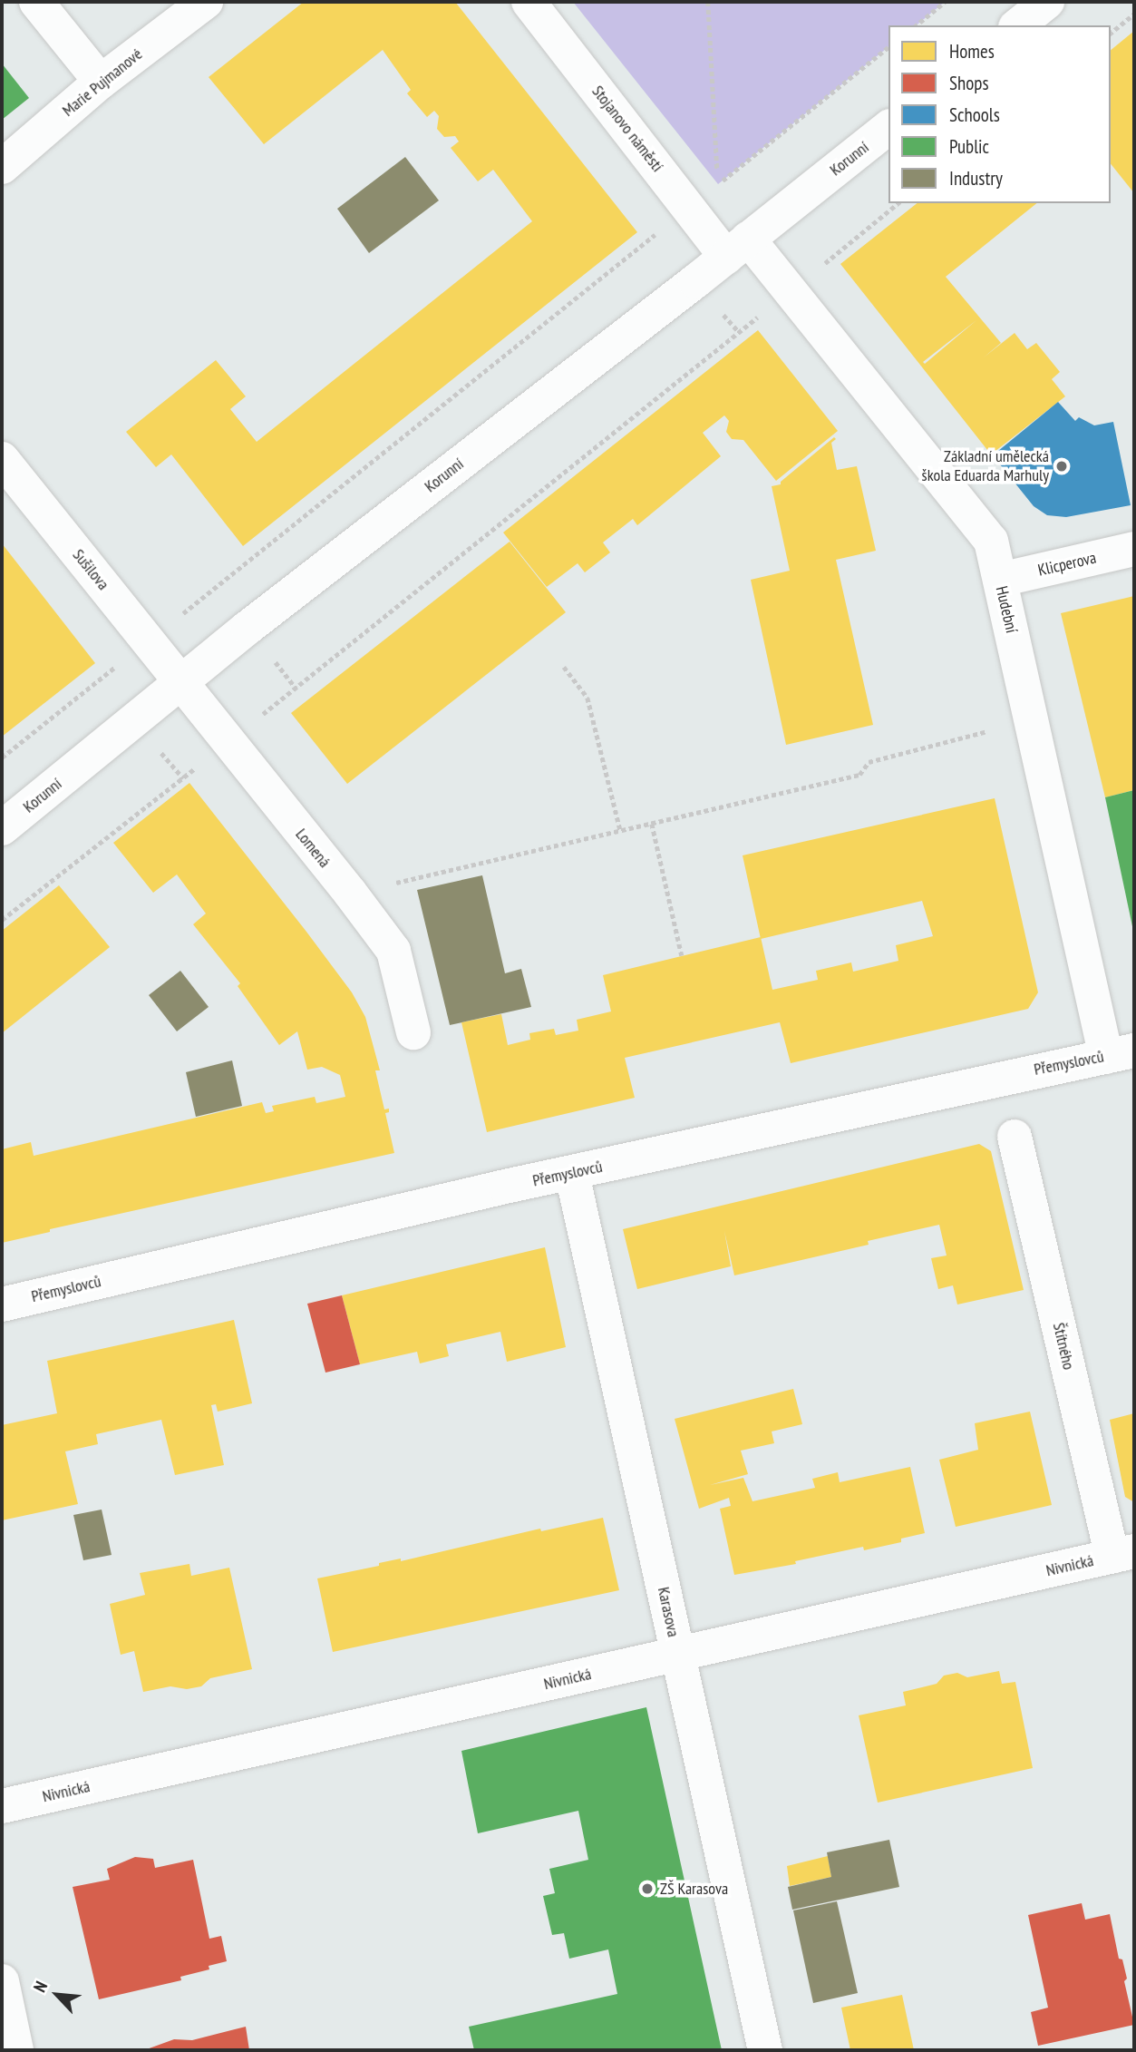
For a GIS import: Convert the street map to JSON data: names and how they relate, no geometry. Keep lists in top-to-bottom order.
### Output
{
  "streets": {
    "street": [
      "Marie Pujmanové",
      "Stojanovo náměstí",
      "Korunní",
      "Klicperova",
      "Sušilova",
      "Hudební",
      "Lomená",
      "Přemyslovců",
      "Štítného",
      "Nivnická",
      "Karasova"
    ]
  },
  "crossings": [
    ["Stojanovo náměstí", "Korunní"],
    ["Stojanovo náměstí", "Hudební"],
    ["Korunní", "Sušilova"],
    ["Korunní", "Hudební"],
    ["Korunní", "Lomená"],
    ["Klicperova", "Hudební"],
    ["Sušilova", "Lomená"],
    ["Hudební", "Přemyslovců"],
    ["Přemyslovců", "Karasova"],
    ["Štítného", "Nivnická"],
    ["Nivnická", "Karasova"]
  ],
  "places": ["Základní umělecká škola Eduarda Marhuly", "ZŠ Karasova"],
  "legend": [
    "Homes",
    "Shops",
    "Schools",
    "Public",
    "Industry"
  ],
  "north": "top left"
}
